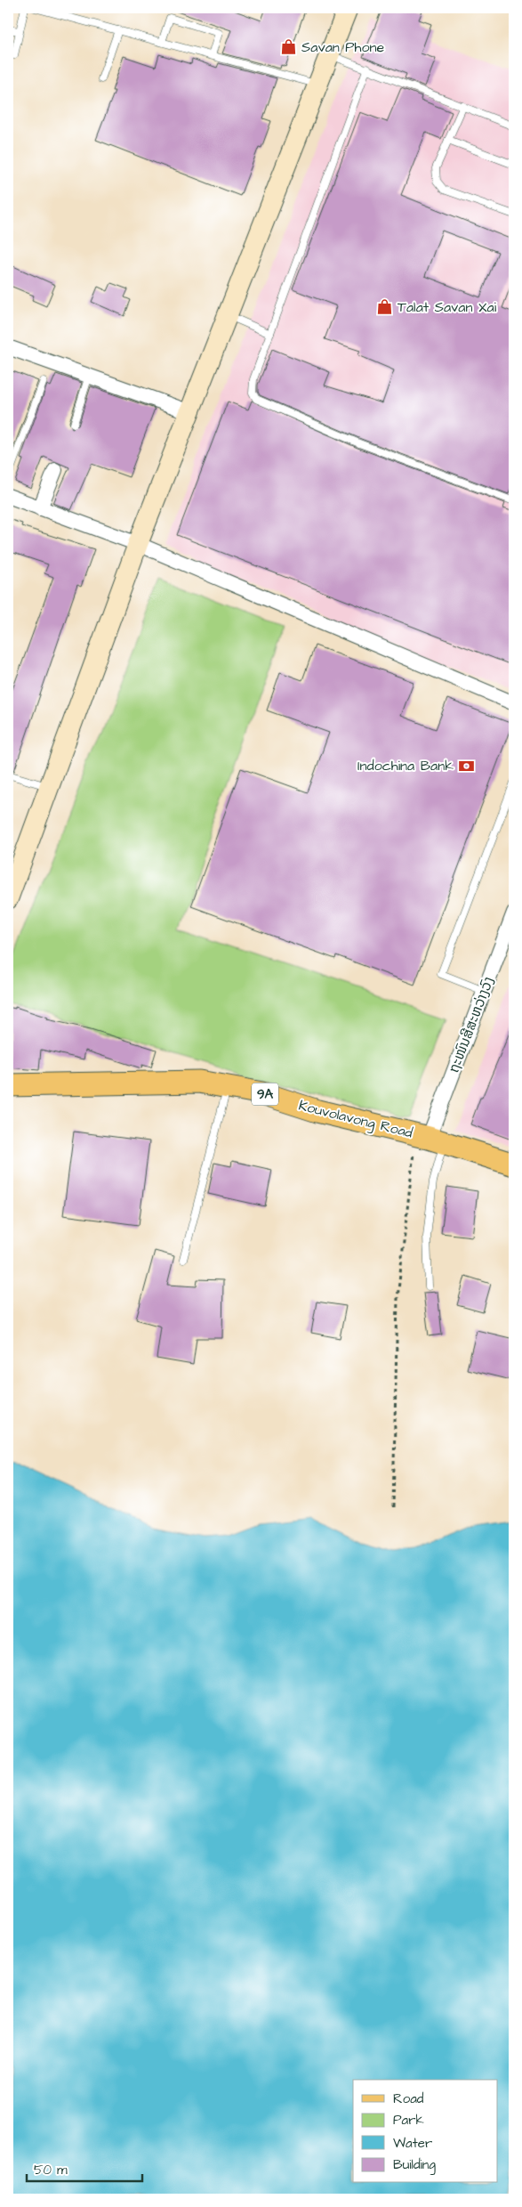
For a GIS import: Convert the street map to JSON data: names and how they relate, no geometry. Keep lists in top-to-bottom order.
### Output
{
  "streets": {
    "main road": ["9A", "Kouvolavong Road"],
    "street": ["ຖະໜົນສີສະຫວ່າງວົງ"]
  },
  "crossings": [
    ["ຖະໜົນສີສະຫວ່າງວົງ", "Kouvolavong Road"]
  ],
  "places": {
    "shop": ["Savan Phone", "Talat Savan Xai"],
    "bank": ["Indochina Bank"]
  },
  "legend": [
    "Road",
    "Park",
    "Water",
    "Building"
  ],
  "scale_bar": "50 m"
}
